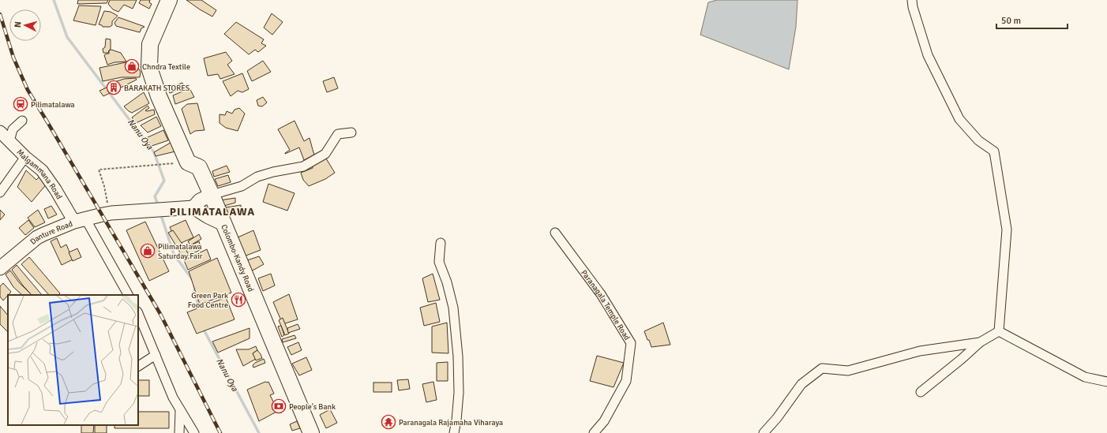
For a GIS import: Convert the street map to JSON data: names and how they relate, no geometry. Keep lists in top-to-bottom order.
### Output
{
  "streets": {
    "highway": ["Colombo-Kandy Road"],
    "main road": ["Danture Road"],
    "street": ["Malgammana Road", "Paranagala Temple Road"]
  },
  "crossings": [
    ["Malgammana Road", "Danture Road"]
  ],
  "districts": ["PILIMATALAWA"],
  "water": ["Nanu Oya"],
  "places": {
    "shop": ["Chndra Textile", "Pilimatalawa Saturday Fair"],
    "building": ["BARAKATH STORES"],
    "station": ["Pilimatalawa"],
    "restaurant": ["Green Park Food Centre"],
    "bank": ["People's Bank"],
    "temple": ["Paranagala Rajamaha Viharaya"]
  },
  "scale_bar": "50 m",
  "north": "left"
}
